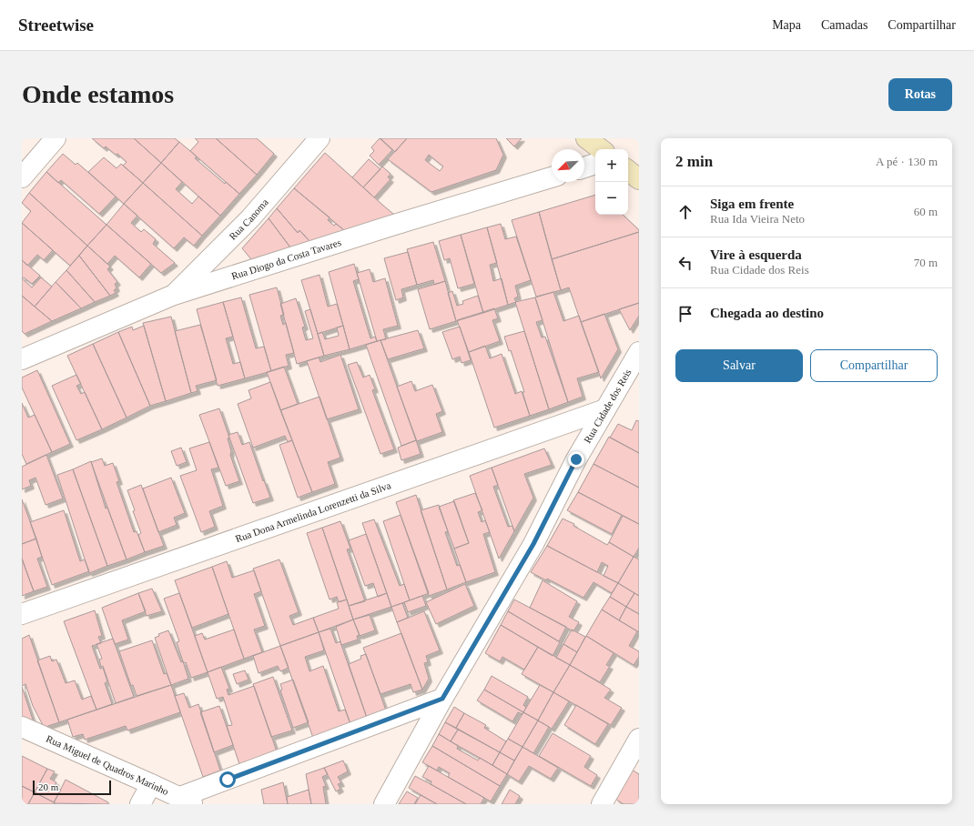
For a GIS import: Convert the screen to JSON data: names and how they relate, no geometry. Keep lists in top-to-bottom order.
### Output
{
  "streets": {
    "street": [
      "Rua Canoma",
      "Rua Diogo da Costa Tavares",
      "Rua Cidade dos Reis",
      "Rua Dona Armelinda Lorenzetti da Silva",
      "Rua Miguel de Quadros Marinho"
    ]
  },
  "crossings": [
    ["Rua Canoma", "Rua Diogo da Costa Tavares"],
    ["Rua Cidade dos Reis", "Rua Dona Armelinda Lorenzetti da Silva"]
  ],
  "scale_bar": "20 m",
  "north": "bottom left",
  "page": {
    "header": "Streetwise",
    "nav": ["Mapa", "Camadas", "Compartilhar"],
    "buttons": [
      "Rotas",
      ["Salvar", "Compartilhar"]
    ],
    "title": "Onde estamos",
    "heading": ["2 min", "A pé · 130 m"],
    "map_buttons": ["+", "−"],
    "list": [
      ["Siga em frente", "Rua Ida Vieira Neto", "60 m"],
      ["Vire à esquerda", "Rua Cidade dos Reis", "70 m"],
      "Chegada ao destino"
    ],
    "scale": "20 m"
  }
}
